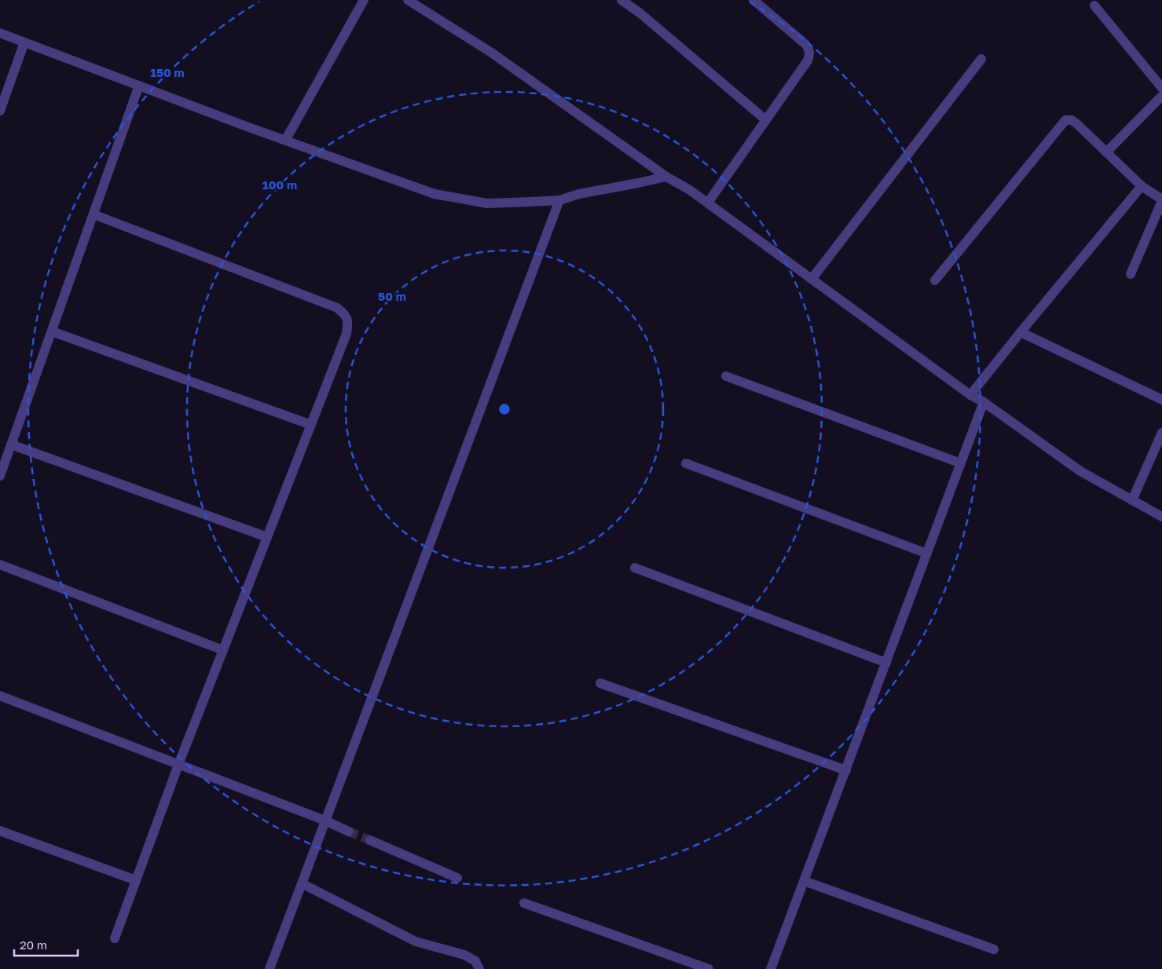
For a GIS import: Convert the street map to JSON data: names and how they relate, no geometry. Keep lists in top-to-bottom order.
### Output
{
  "scale_bar": "20 m",
  "rings": ["150 m", "100 m", "50 m"]
}
